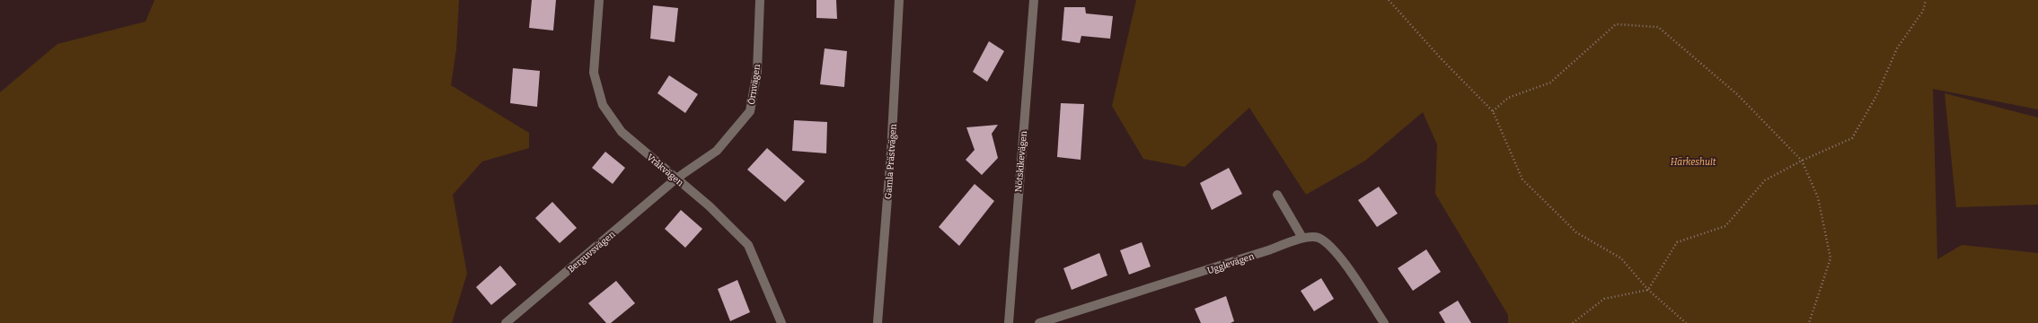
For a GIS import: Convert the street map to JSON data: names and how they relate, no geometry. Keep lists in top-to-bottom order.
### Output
{
  "streets": {
    "street": [
      "Örnvägen",
      "Gamla Prästvägen",
      "Nötskikevägen",
      "Vråkvägen",
      "Berguvsvägen",
      "Ugglevägen"
    ]
  },
  "crossings": [
    ["Örnvägen", "Vråkvägen"],
    ["Örnvägen", "Berguvsvägen"],
    ["Vråkvägen", "Berguvsvägen"]
  ],
  "parks": ["Härkeshult"]
}
